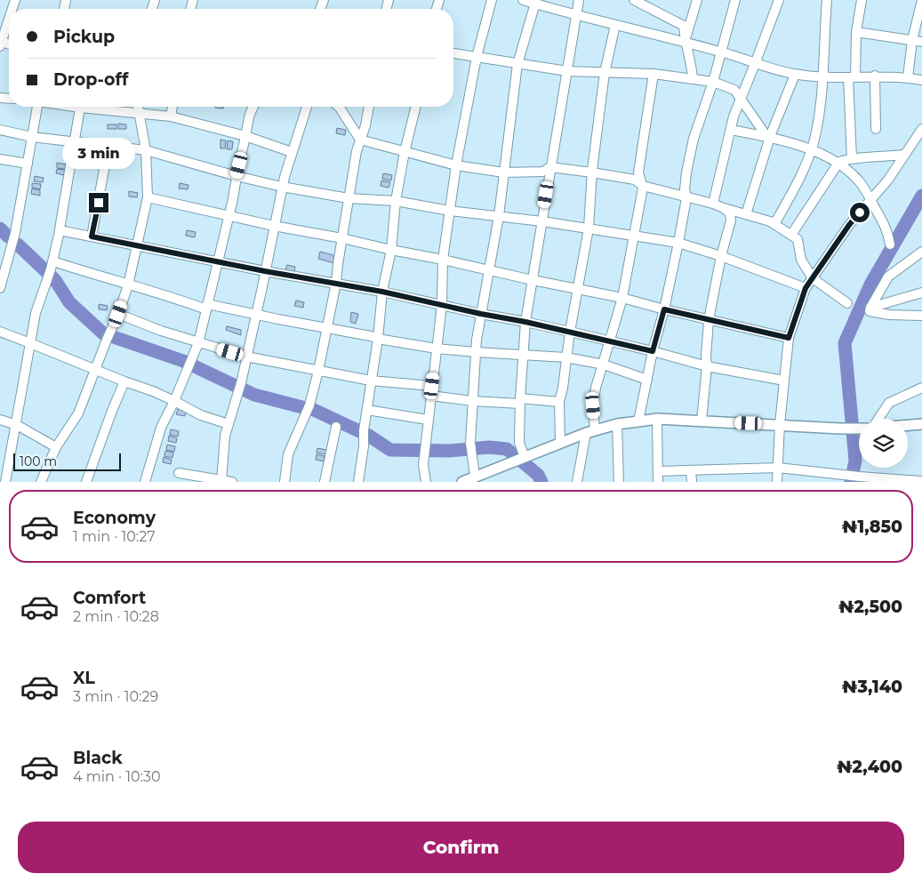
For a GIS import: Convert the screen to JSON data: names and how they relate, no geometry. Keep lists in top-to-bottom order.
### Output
{
  "scale_bar": "100 m",
  "page": {
    "banner": ["Pickup", "Drop-off"],
    "bubble": "3 min",
    "scale": "100 m",
    "list": [
      {
        "name": "Economy",
        "note": "1 min · 10:27",
        "value": "₦1,850"
      },
      {
        "name": "Comfort",
        "note": "2 min · 10:28",
        "value": "₦2,500"
      },
      {
        "name": "XL",
        "note": "3 min · 10:29",
        "value": "₦3,140"
      },
      {
        "name": "Black",
        "note": "4 min · 10:30",
        "value": "₦2,400"
      }
    ],
    "buttons": "Confirm"
  }
}
